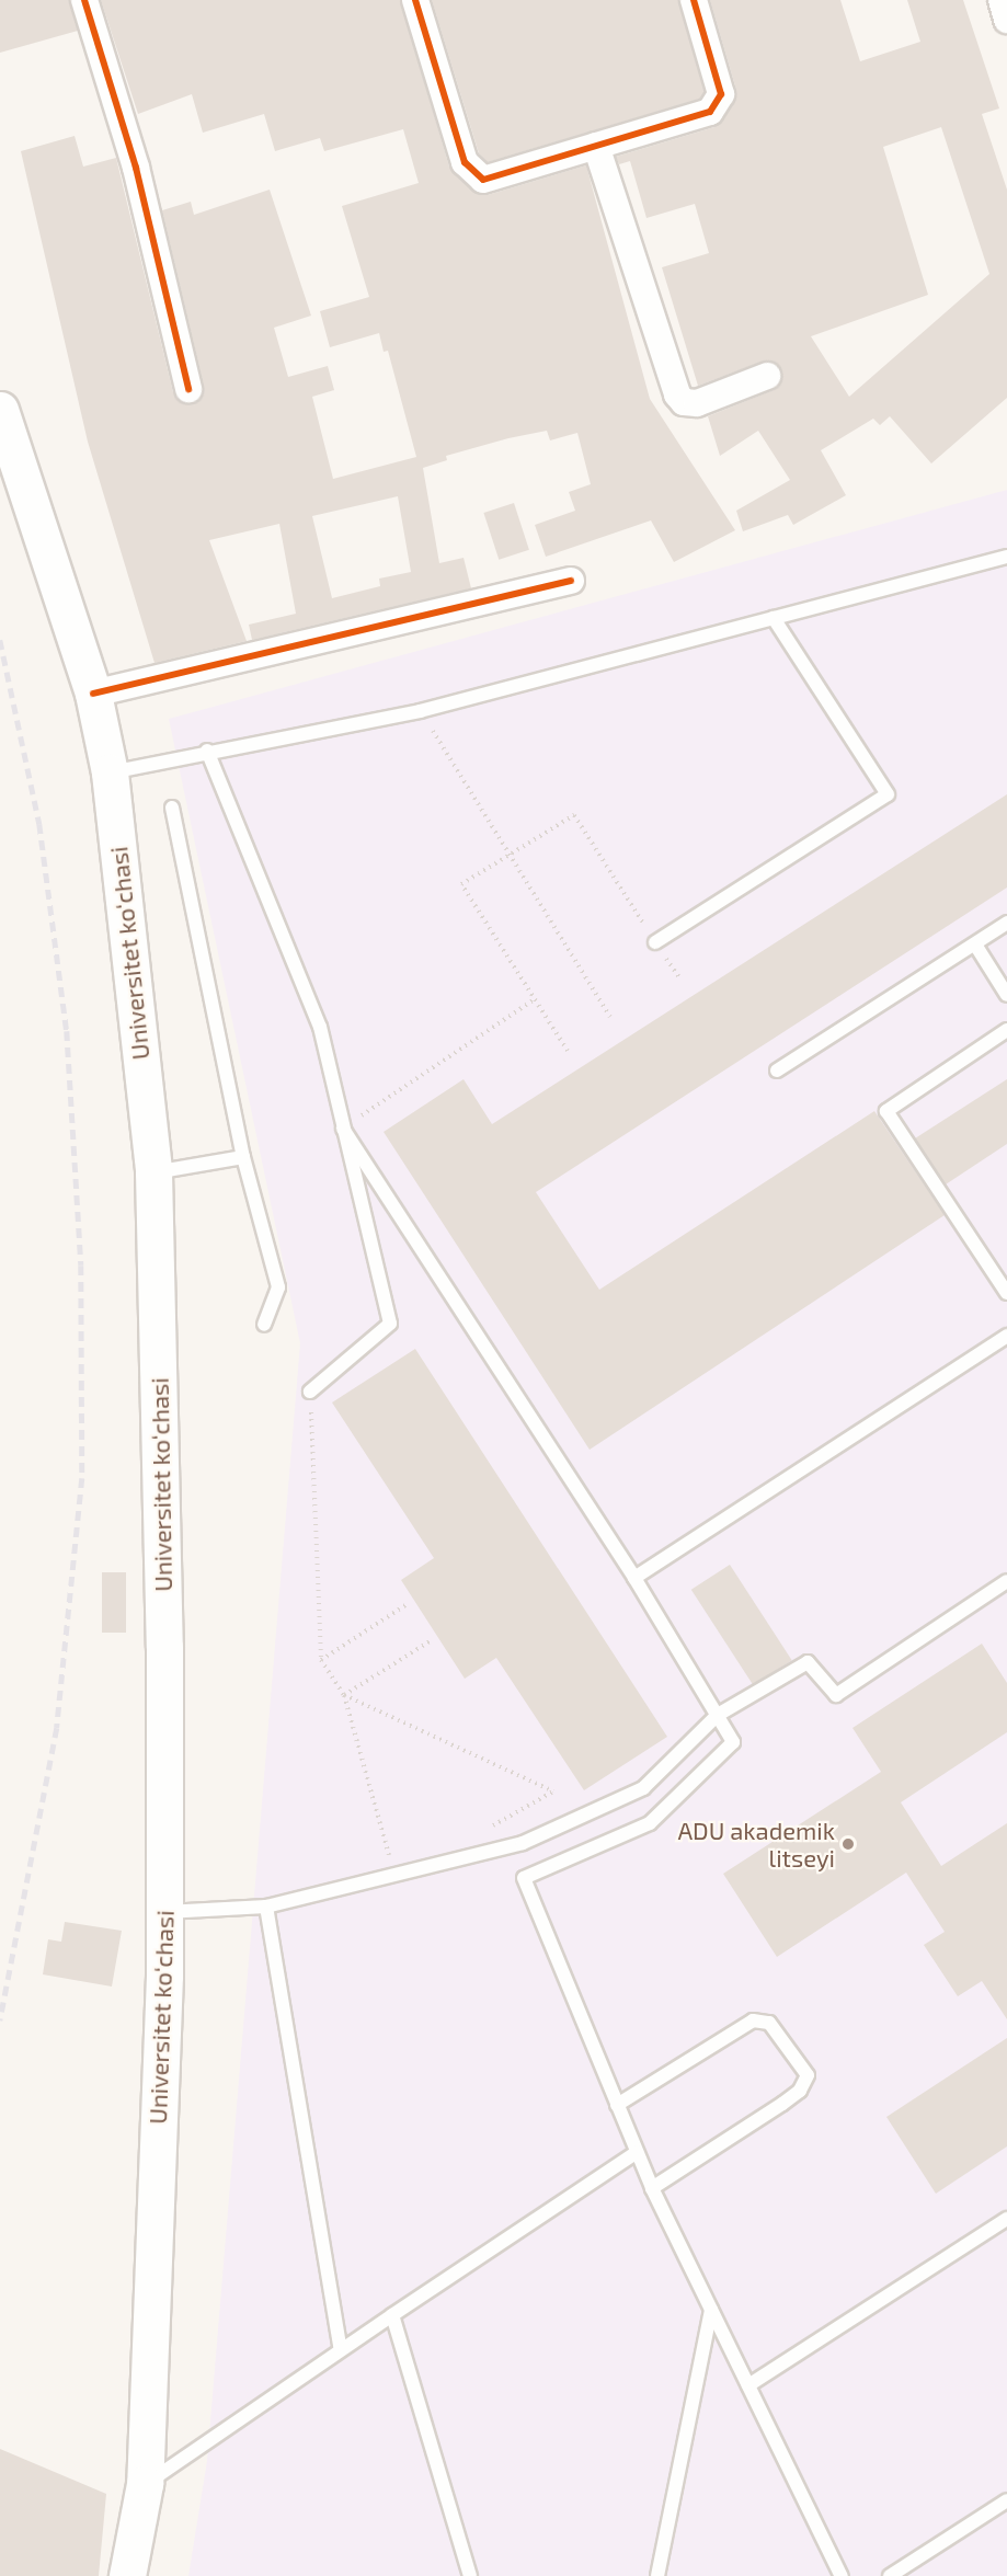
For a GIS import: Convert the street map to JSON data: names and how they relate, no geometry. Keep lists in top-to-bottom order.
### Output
{
  "streets": {
    "main road": ["Universitet kо‘chasi"]
  },
  "places": ["ADU akademik litseyi"]
}
